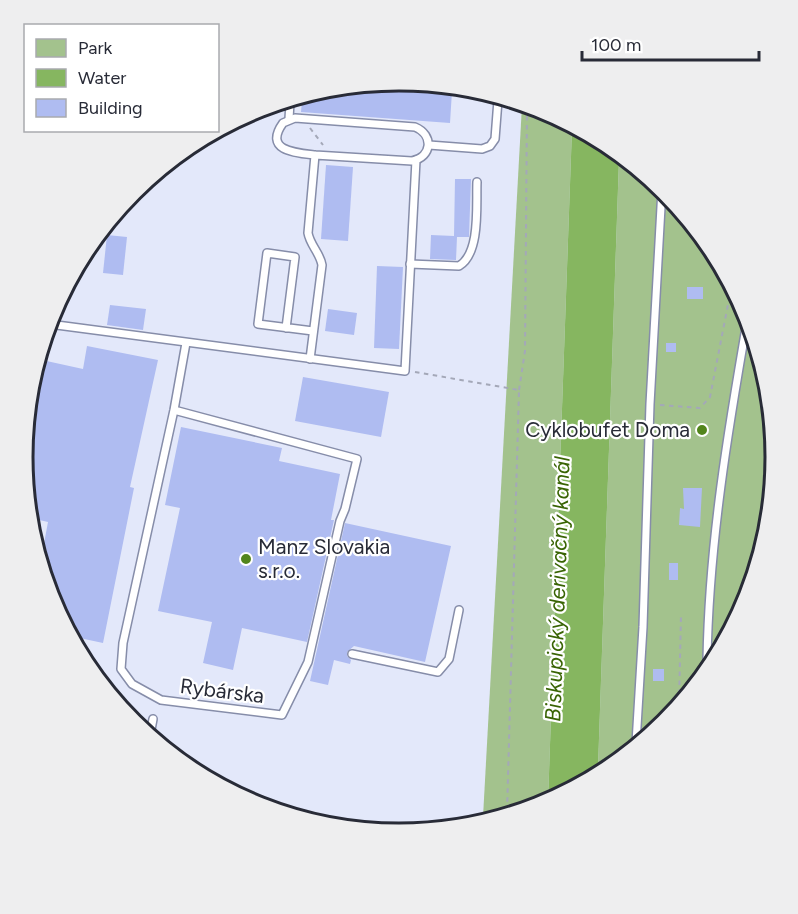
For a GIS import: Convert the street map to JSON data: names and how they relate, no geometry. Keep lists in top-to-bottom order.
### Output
{
  "streets": {
    "lane": ["Rybárska"]
  },
  "water": ["Biskupický derivačný kanál"],
  "places": ["Cyklobufet Doma", "Manz Slovakia s.r.o."],
  "legend": ["Park", "Water", "Building"],
  "scale_bar": "100 m"
}
